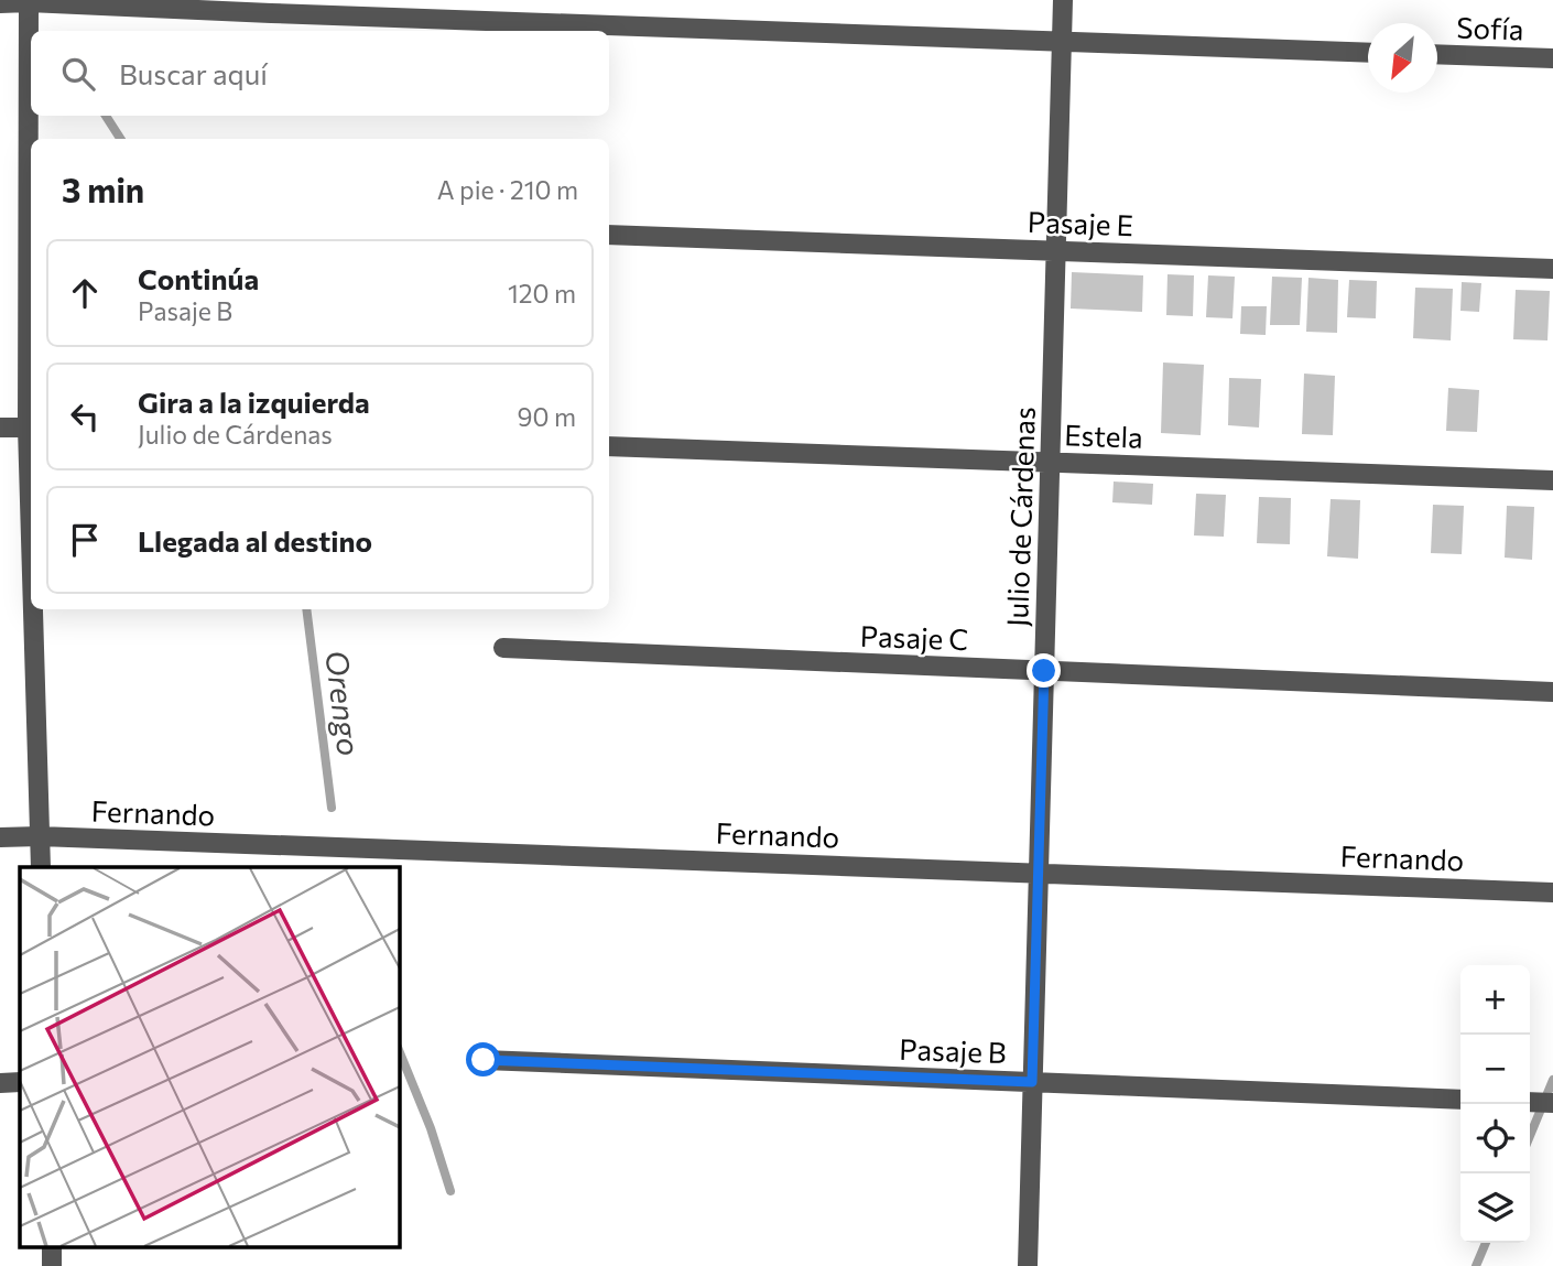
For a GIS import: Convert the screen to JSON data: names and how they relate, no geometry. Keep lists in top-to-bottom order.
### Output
{
  "streets": {
    "street": [
      "Sofía",
      "Pasaje E",
      "Estela",
      "Julio de Cárdenas",
      "Pasaje C",
      "Fernando",
      "Pasaje B"
    ]
  },
  "crossings": [
    ["Pasaje E", "Julio de Cárdenas"],
    ["Estela", "Julio de Cárdenas"],
    ["Julio de Cárdenas", "Pasaje C"],
    ["Julio de Cárdenas", "Fernando"],
    ["Julio de Cárdenas", "Pasaje B"]
  ],
  "water": ["Orengo"],
  "north": "bottom left",
  "page": {
    "search": "Buscar aquí",
    "heading": ["3 min", "A pie · 210 m"],
    "list": [
      ["Continúa", "Pasaje B", "120 m"],
      ["Gira a la izquierda", "Julio de Cárdenas", "90 m"],
      "Llegada al destino"
    ],
    "map_buttons": ["+", "−"]
  }
}
